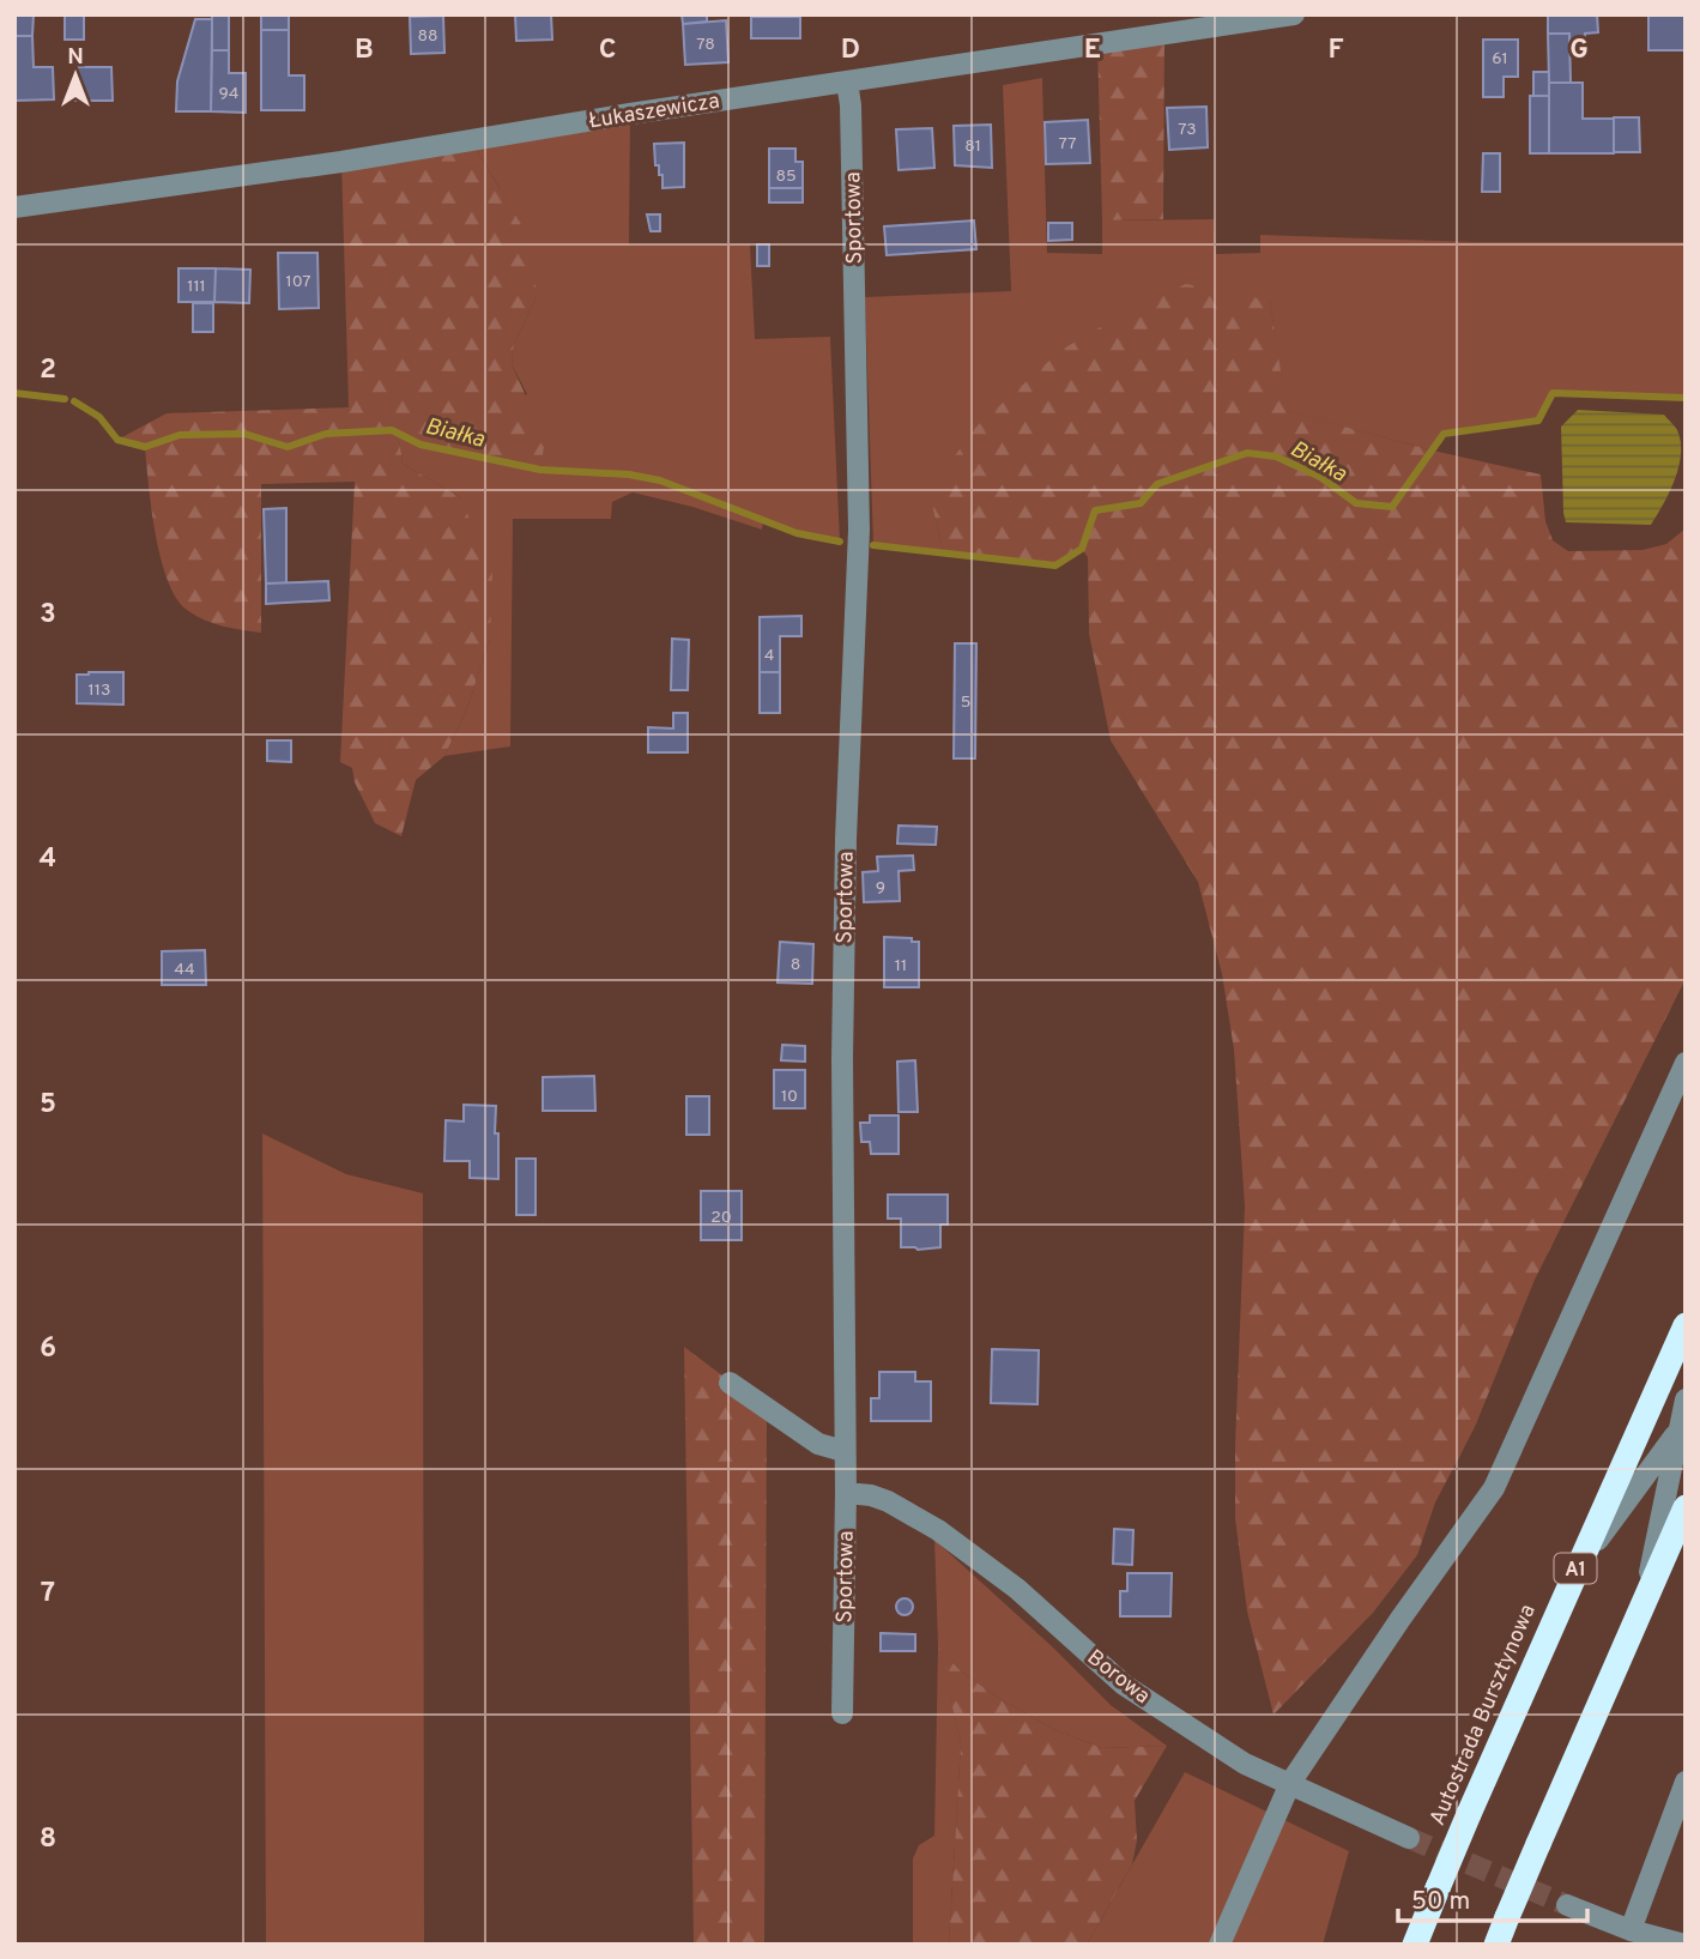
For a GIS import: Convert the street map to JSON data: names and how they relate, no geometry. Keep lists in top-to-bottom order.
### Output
{
  "streets": {
    "highway": ["A1", "Autostrada Bursztynowa"],
    "street": ["Łukaszewicza", "Sportowa", "Borowa"]
  },
  "crossings": [
    ["Łukaszewicza", "Sportowa"],
    ["Sportowa", "Borowa"]
  ],
  "water": ["Białka"],
  "house_numbers": [
    "88",
    "78",
    "61",
    "94",
    "73",
    "77",
    "81",
    "85",
    "107",
    "111",
    "4",
    "113",
    "5",
    "9",
    "8",
    "11",
    "44",
    "10",
    "20"
  ],
  "scale_bar": "50 m",
  "north": "top",
  "grid": {
    "columns": [
      "B",
      "C",
      "D",
      "E",
      "F",
      "G"
    ],
    "rows": [
      "2",
      "3",
      "4",
      "5",
      "6",
      "7",
      "8"
    ]
  }
}
